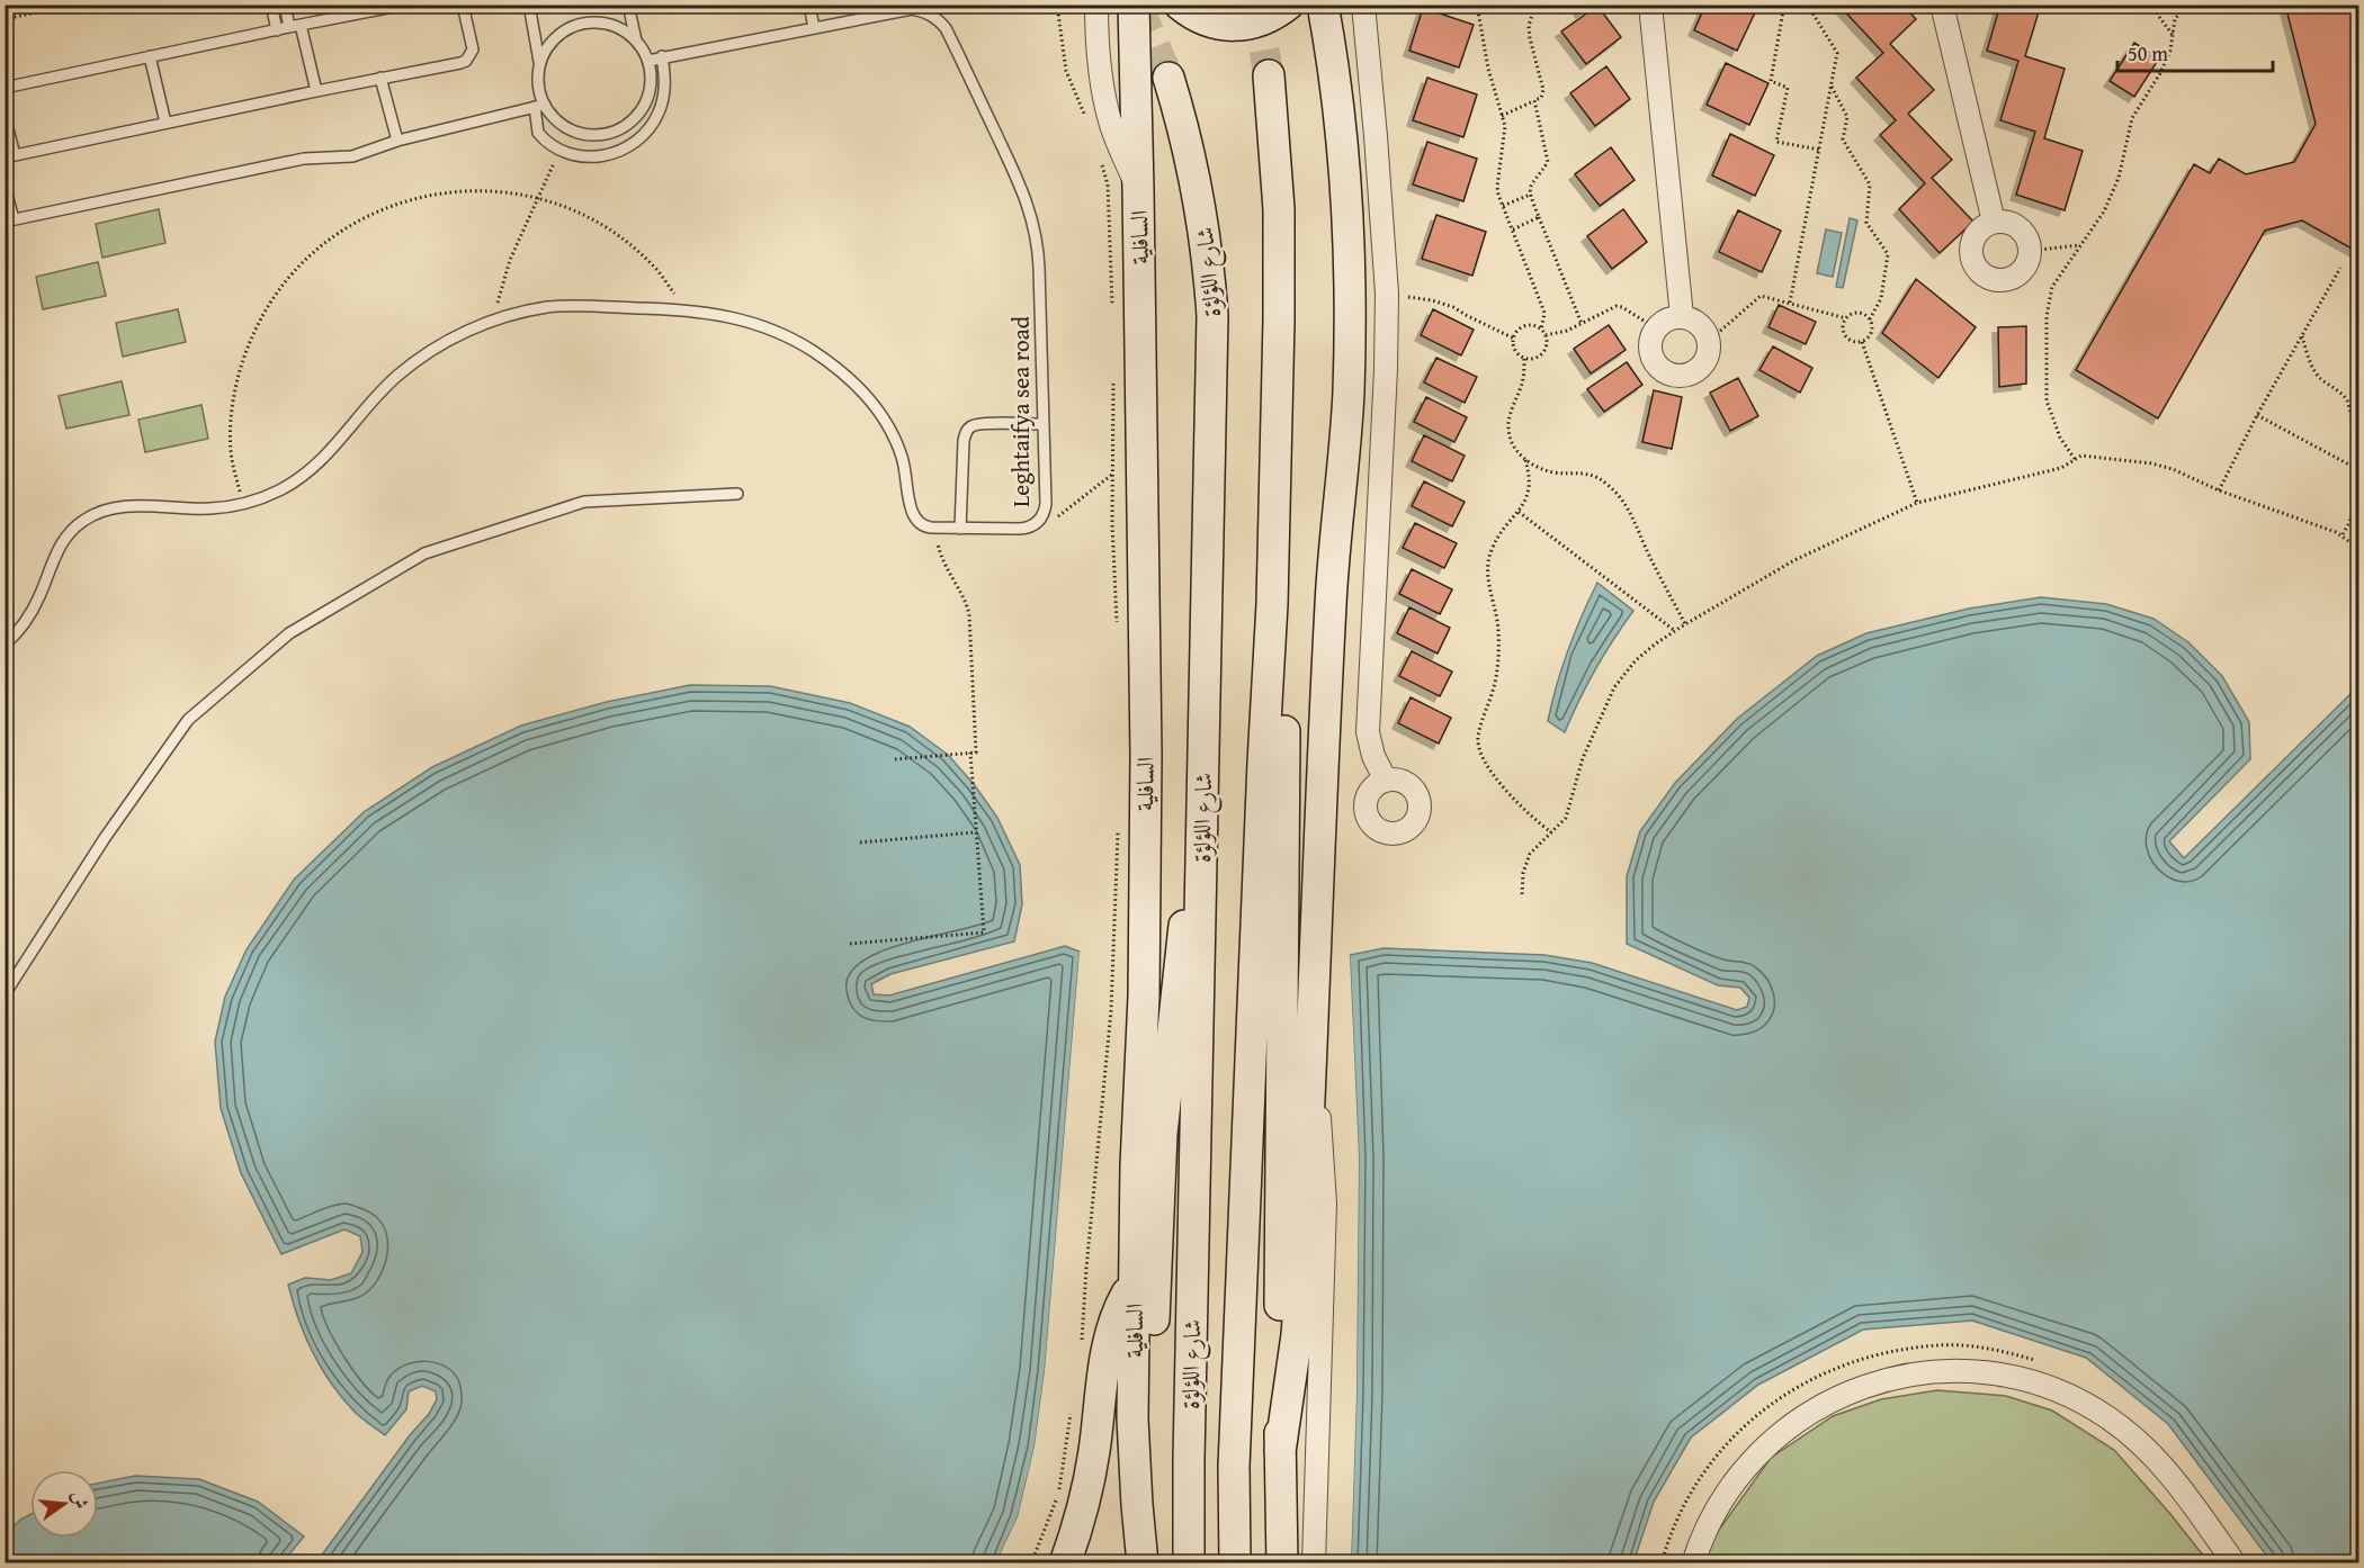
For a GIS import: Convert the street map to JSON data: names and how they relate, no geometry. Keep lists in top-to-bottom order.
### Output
{
  "streets": {
    "main road": ["السافلية", "شارع اللؤلؤة"],
    "lane": ["Leghtaifya sea road"]
  },
  "scale_bar": "50 m",
  "north": "right"
}
